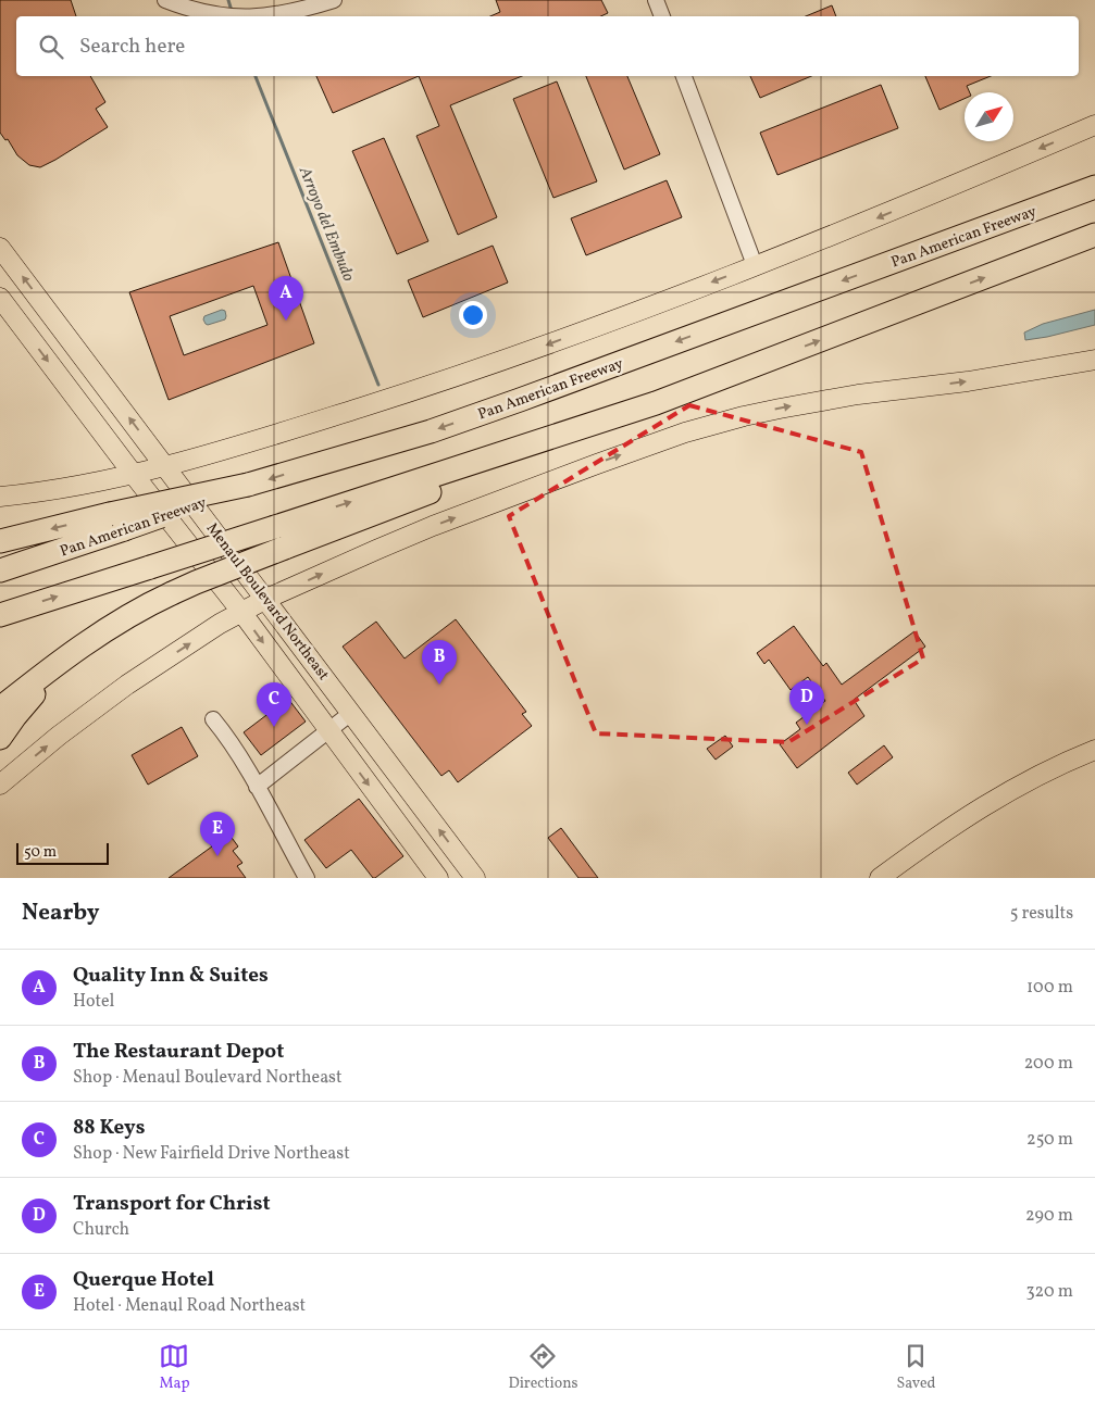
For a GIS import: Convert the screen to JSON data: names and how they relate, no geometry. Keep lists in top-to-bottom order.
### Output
{
  "streets": {
    "highway": ["Pan American Freeway"],
    "main road": ["Menaul Boulevard Northeast"]
  },
  "water": ["Arroyo del Embudo"],
  "scale_bar": "50 m",
  "north": "top right",
  "page": {
    "search": "Search here",
    "pins": [
      "A",
      "B",
      "D",
      "C",
      "E"
    ],
    "scale": "50 m",
    "heading": ["Nearby", "5 results"],
    "list": [
      {
        "mark": "A",
        "name": "Quality Inn & Suites",
        "note": "Hotel",
        "value": "100 m"
      },
      {
        "mark": "B",
        "name": "The Restaurant Depot",
        "note": "Shop · Menaul Boulevard Northeast",
        "value": "200 m"
      },
      {
        "mark": "C",
        "name": "88 Keys",
        "note": "Shop · New Fairfield Drive Northeast",
        "value": "250 m"
      },
      {
        "mark": "D",
        "name": "Transport for Christ",
        "note": "Church",
        "value": "290 m"
      },
      {
        "mark": "E",
        "name": "Querque Hotel",
        "note": "Hotel · Menaul Road Northeast",
        "value": "320 m"
      }
    ],
    "nav": ["Map", "Directions", "Saved"]
  }
}
